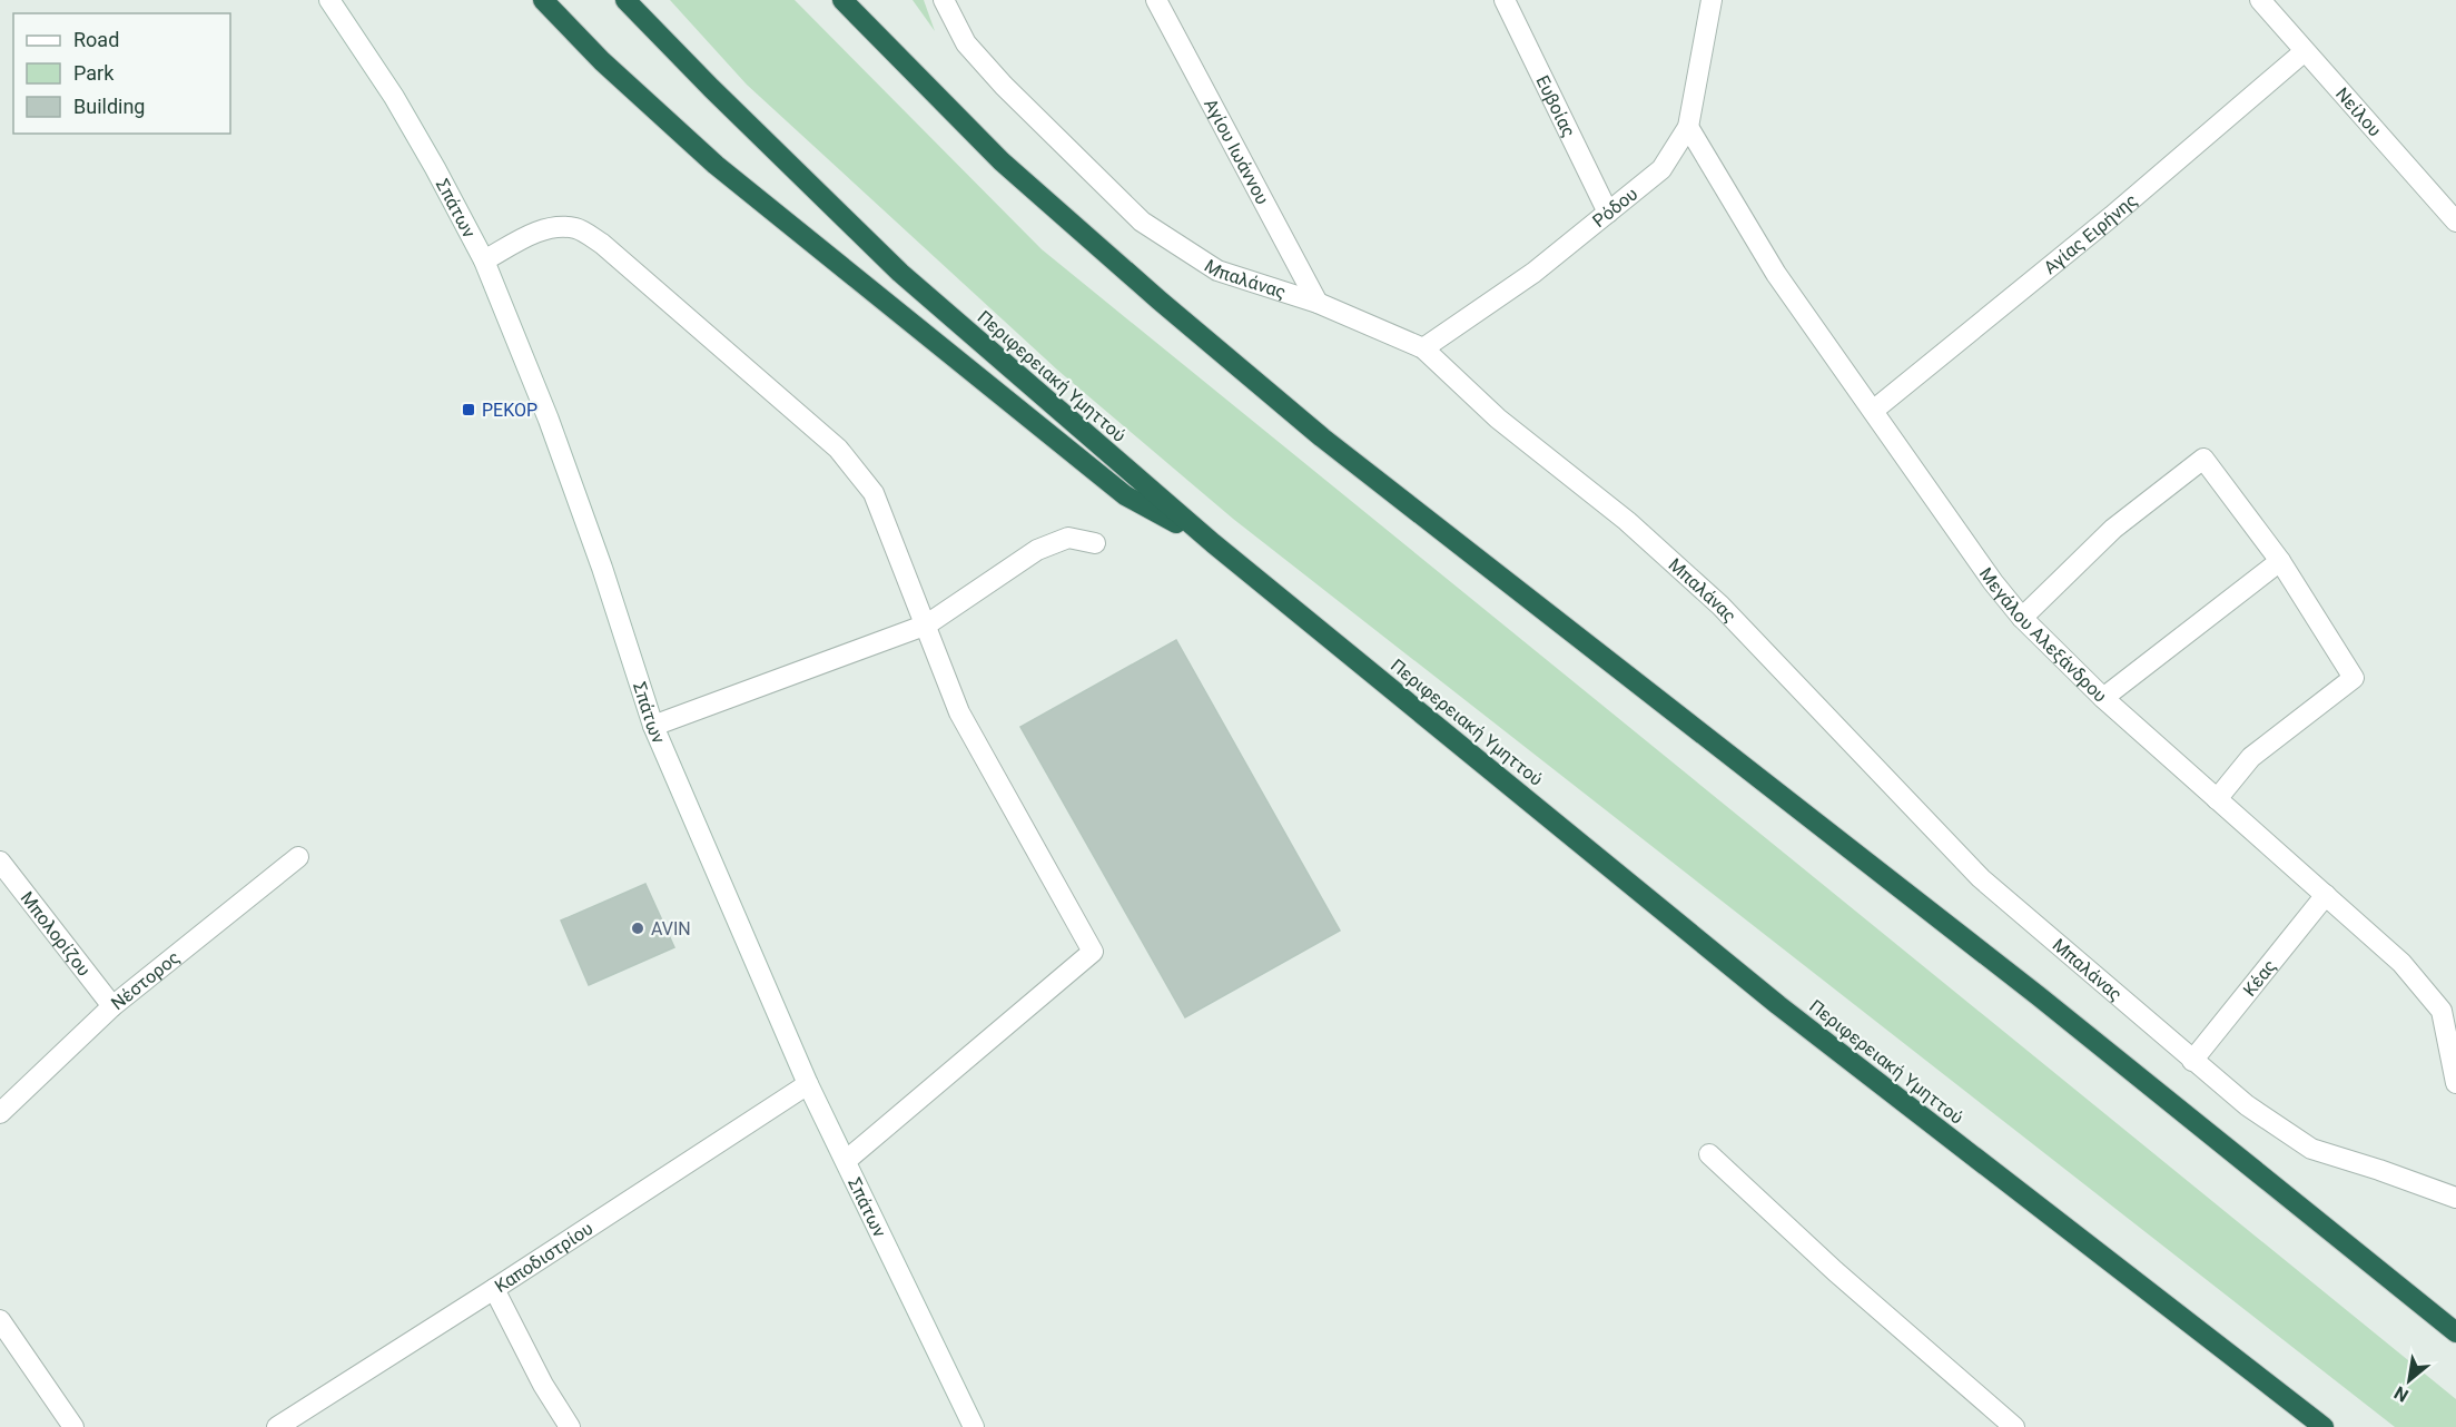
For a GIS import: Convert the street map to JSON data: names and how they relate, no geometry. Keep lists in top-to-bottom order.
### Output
{
  "streets": {
    "highway": ["Περιφερειακή Υμηττού"],
    "street": [
      "Ευβοίας",
      "Νείλου",
      "Αγίου Ιωάννου",
      "Ρόδου",
      "Σπάτων",
      "Αγίας Ειρήνης",
      "Μπαλάνας",
      "Μεγάλου Αλεξάνδρου",
      "Μπολορίζου",
      "Κέας",
      "Νέστορος",
      "Καποδιστρίου"
    ]
  },
  "crossings": [
    ["Ευβοίας", "Ρόδου"],
    ["Νείλου", "Αγίας Ειρήνης"],
    ["Αγίου Ιωάννου", "Μπαλάνας"],
    ["Ρόδου", "Μπαλάνας"],
    ["Ρόδου", "Μεγάλου Αλεξάνδρου"],
    ["Σπάτων", "Καποδιστρίου"],
    ["Αγίας Ειρήνης", "Μεγάλου Αλεξάνδρου"],
    ["Μπαλάνας", "Κέας"],
    ["Μεγάλου Αλεξάνδρου", "Κέας"],
    ["Μπολορίζου", "Νέστορος"]
  ],
  "places": {
    "transit": ["ΡΕΚΟΡ"],
    "other": ["AVIN"]
  },
  "legend": ["Road", "Park", "Building"],
  "north": "bottom left"
}
